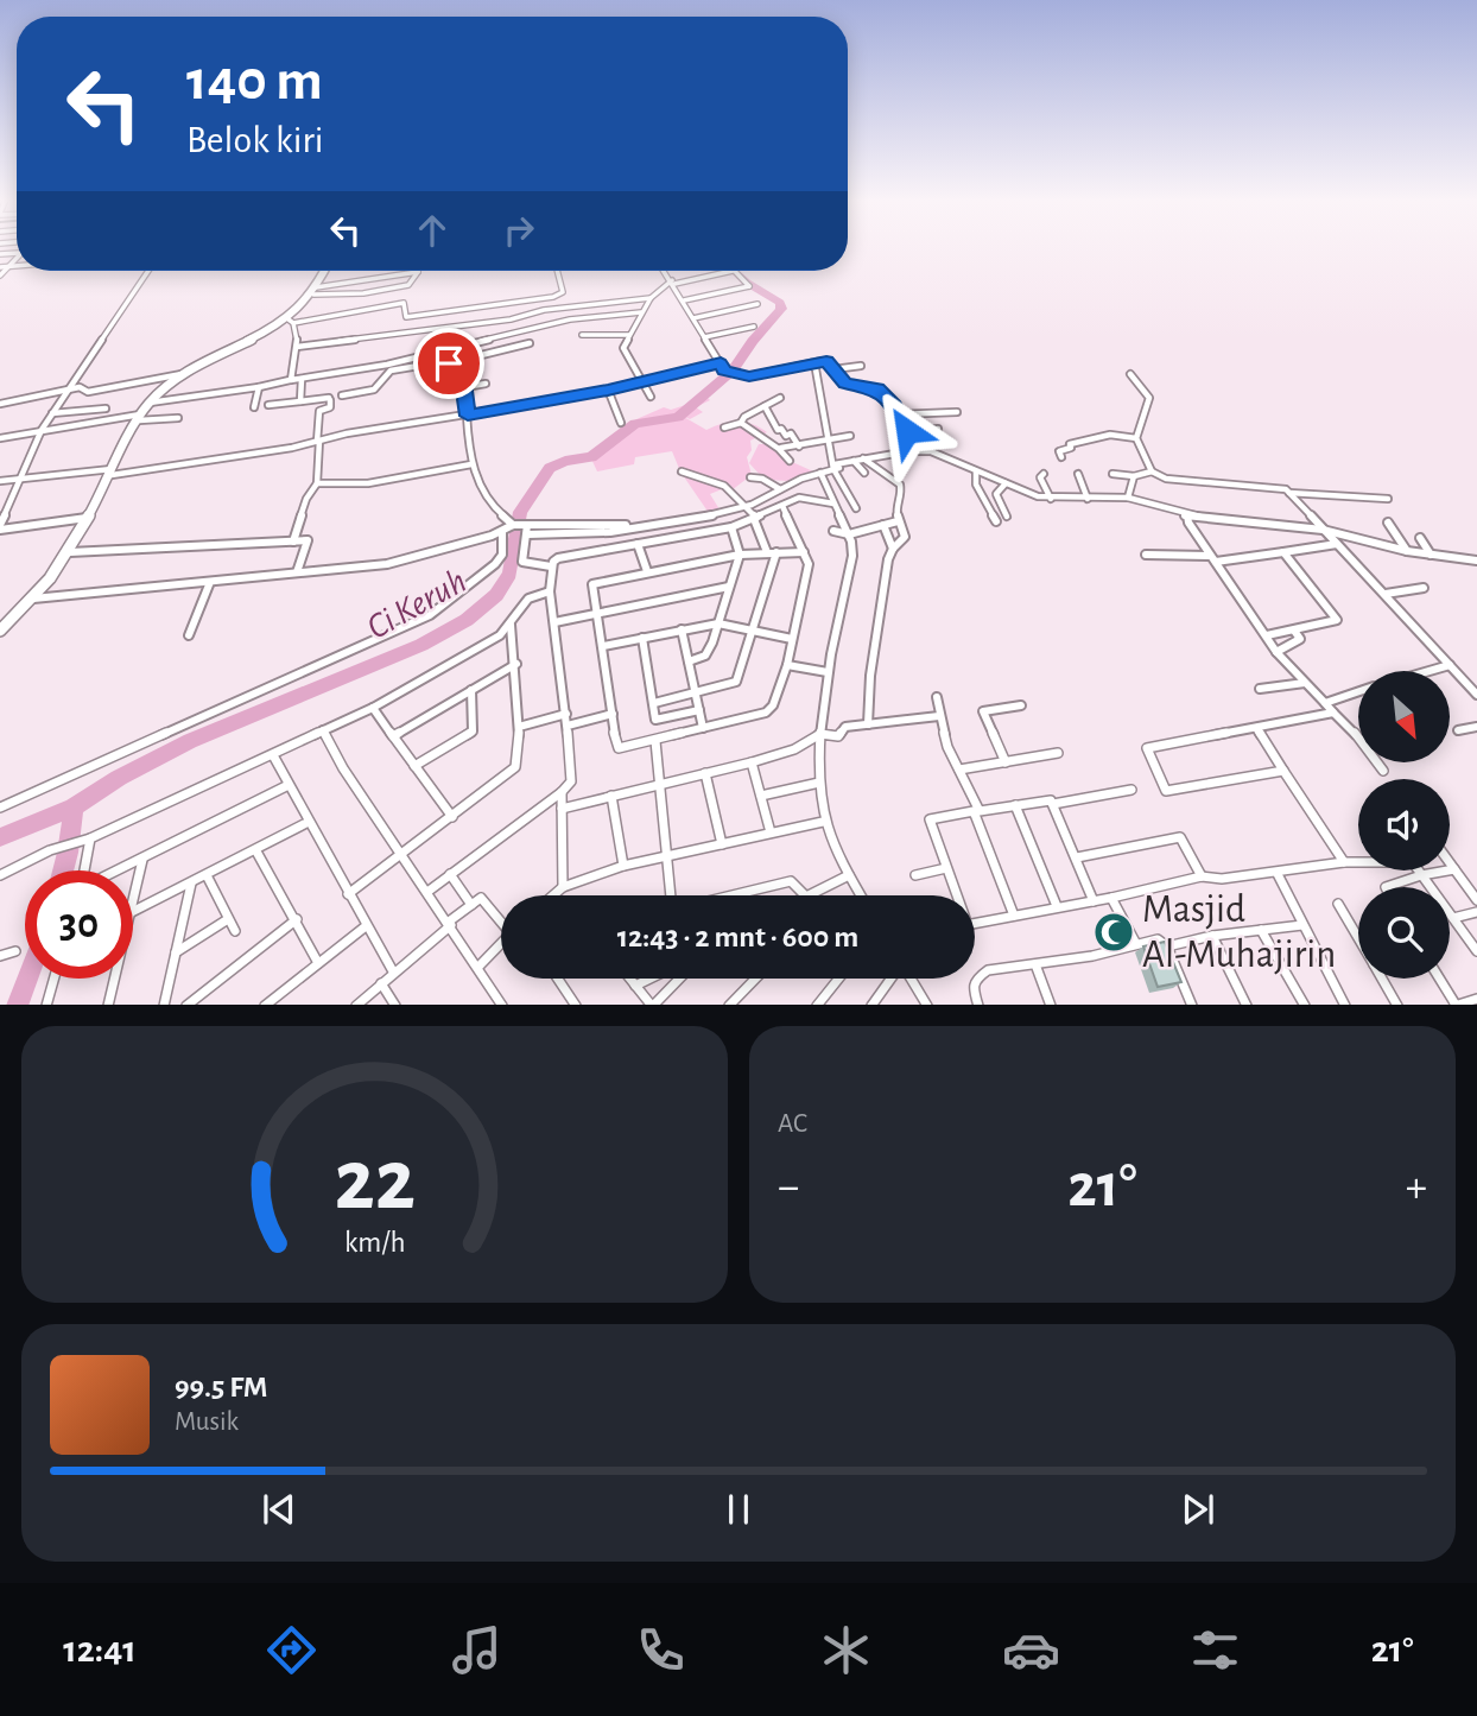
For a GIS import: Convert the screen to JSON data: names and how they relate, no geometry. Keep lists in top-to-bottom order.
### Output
{
  "water": ["Ci Keruh"],
  "places": {
    "mosque": ["Masjid Al-Muhajirin"]
  },
  "north": "bottom right",
  "page": {
    "turn": ["140 m", "Belok kiri"],
    "limit": "30",
    "trip": "12:43 · 2 mnt · 600 m",
    "tile": "AC",
    "heat": ["−", "21°", "+"],
    "song": ["99.5 FM", "Musik"],
    "tabs": ["12:41", "21°"],
    "gauge": ["22", "km/h"]
  }
}
